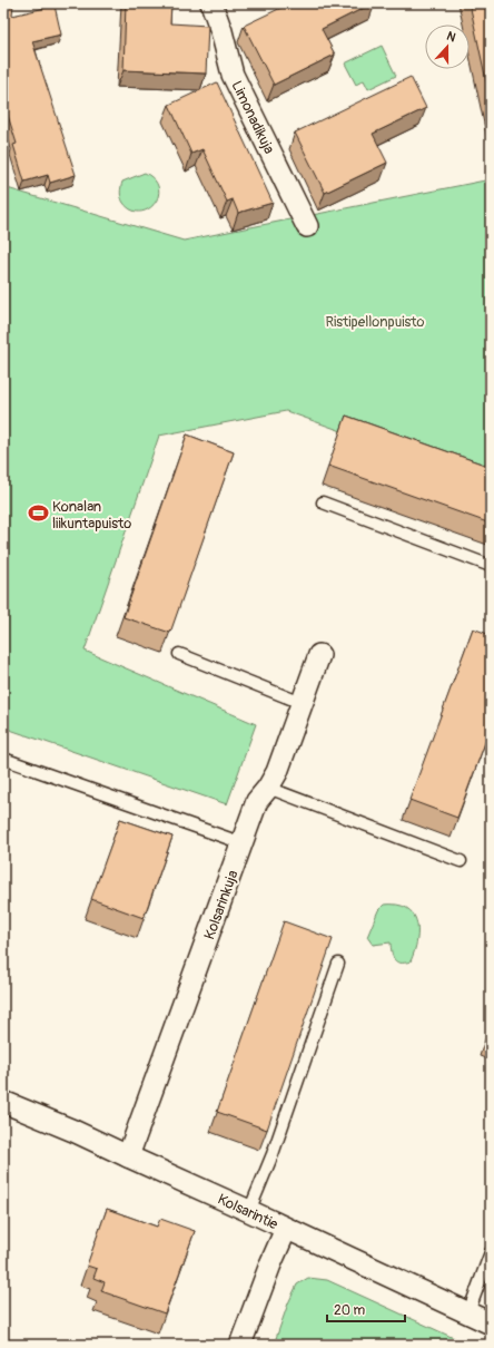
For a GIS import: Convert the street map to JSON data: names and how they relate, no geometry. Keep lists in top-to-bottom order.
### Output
{
  "streets": {
    "street": ["Limonadikuja", "Kolsarinkuja", "Kolsarintie"]
  },
  "crossings": [
    ["Kolsarinkuja", "Kolsarintie"]
  ],
  "parks": ["Ristipellonpuisto"],
  "places": {
    "sports": ["Konalan liikuntapuisto"]
  },
  "scale_bar": "20 m",
  "north": "top"
}
